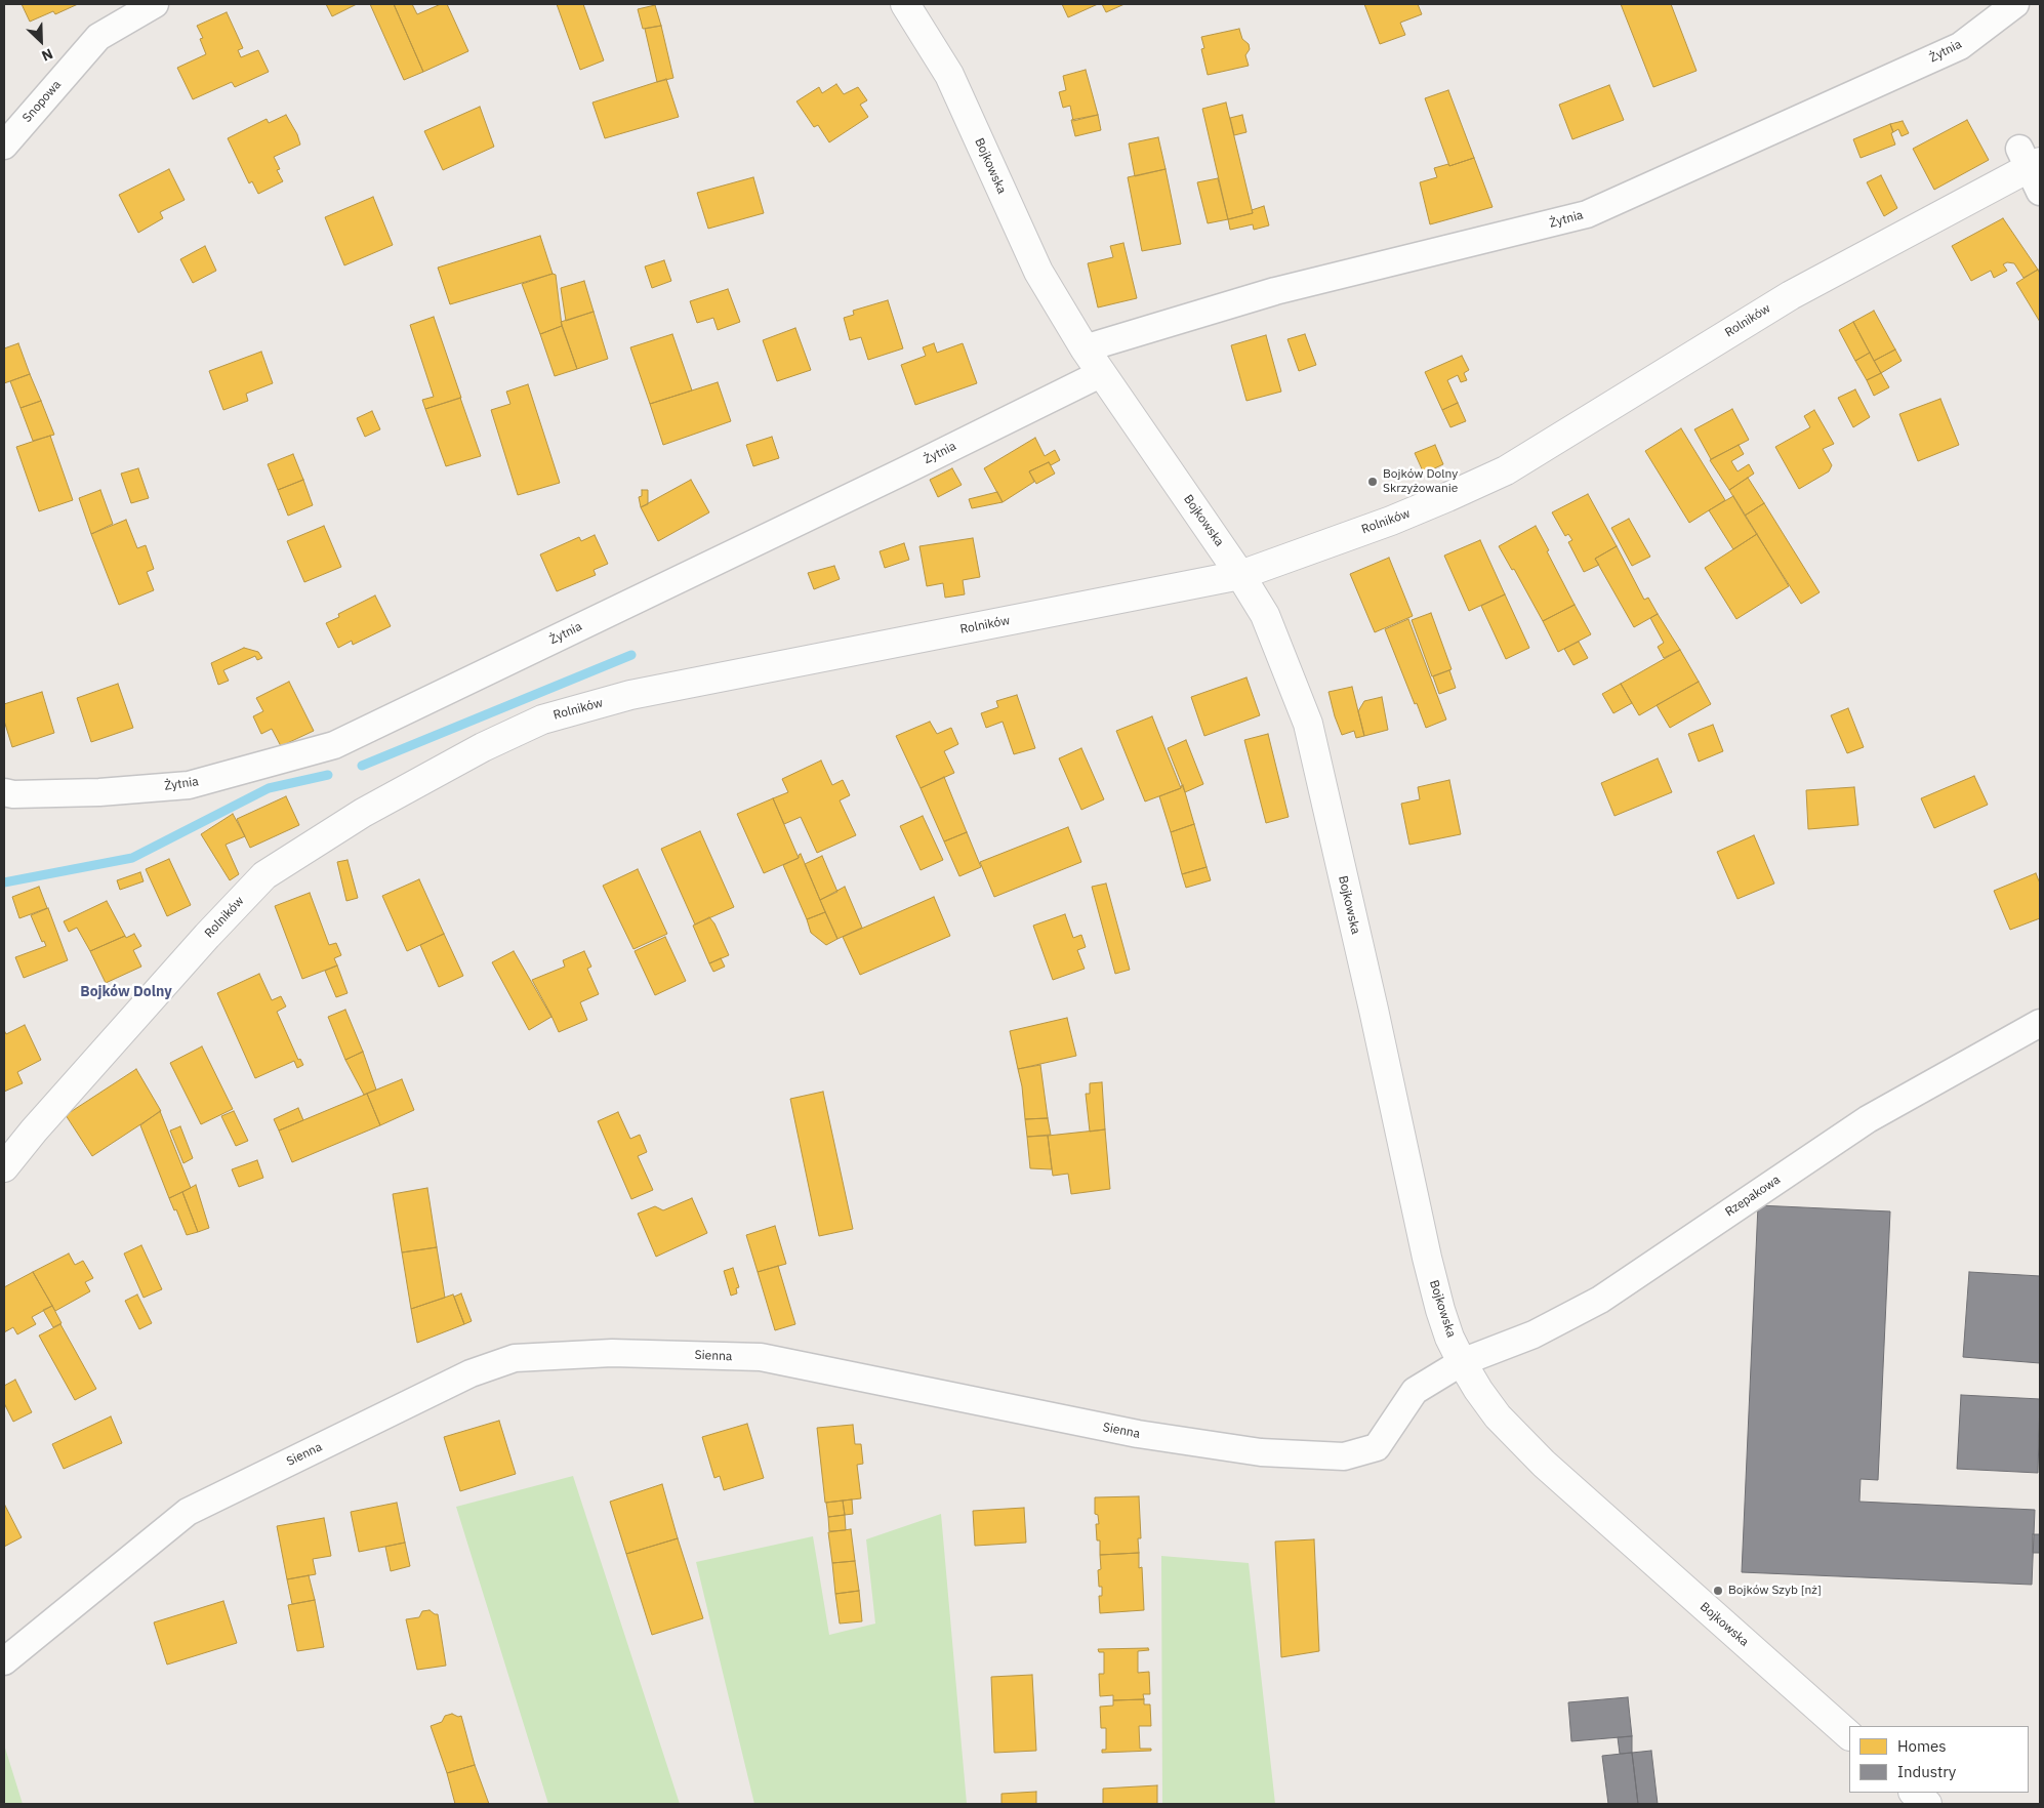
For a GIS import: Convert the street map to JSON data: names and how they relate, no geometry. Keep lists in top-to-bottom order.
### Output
{
  "streets": {
    "street": [
      "Żytnia",
      "Snopowa",
      "Bojkowska",
      "Rolników",
      "Rzepakowa",
      "Sienna"
    ]
  },
  "crossings": [
    ["Żytnia", "Bojkowska"],
    ["Bojkowska", "Rolników"],
    ["Bojkowska", "Rzepakowa"],
    ["Bojkowska", "Sienna"],
    ["Rzepakowa", "Sienna"]
  ],
  "districts": ["Bojków Dolny"],
  "places": ["Bojków Dolny Skrzyżowanie", "Bojków Szyb [nż]"],
  "legend": ["Homes", "Industry"],
  "north": "bottom right"
}
